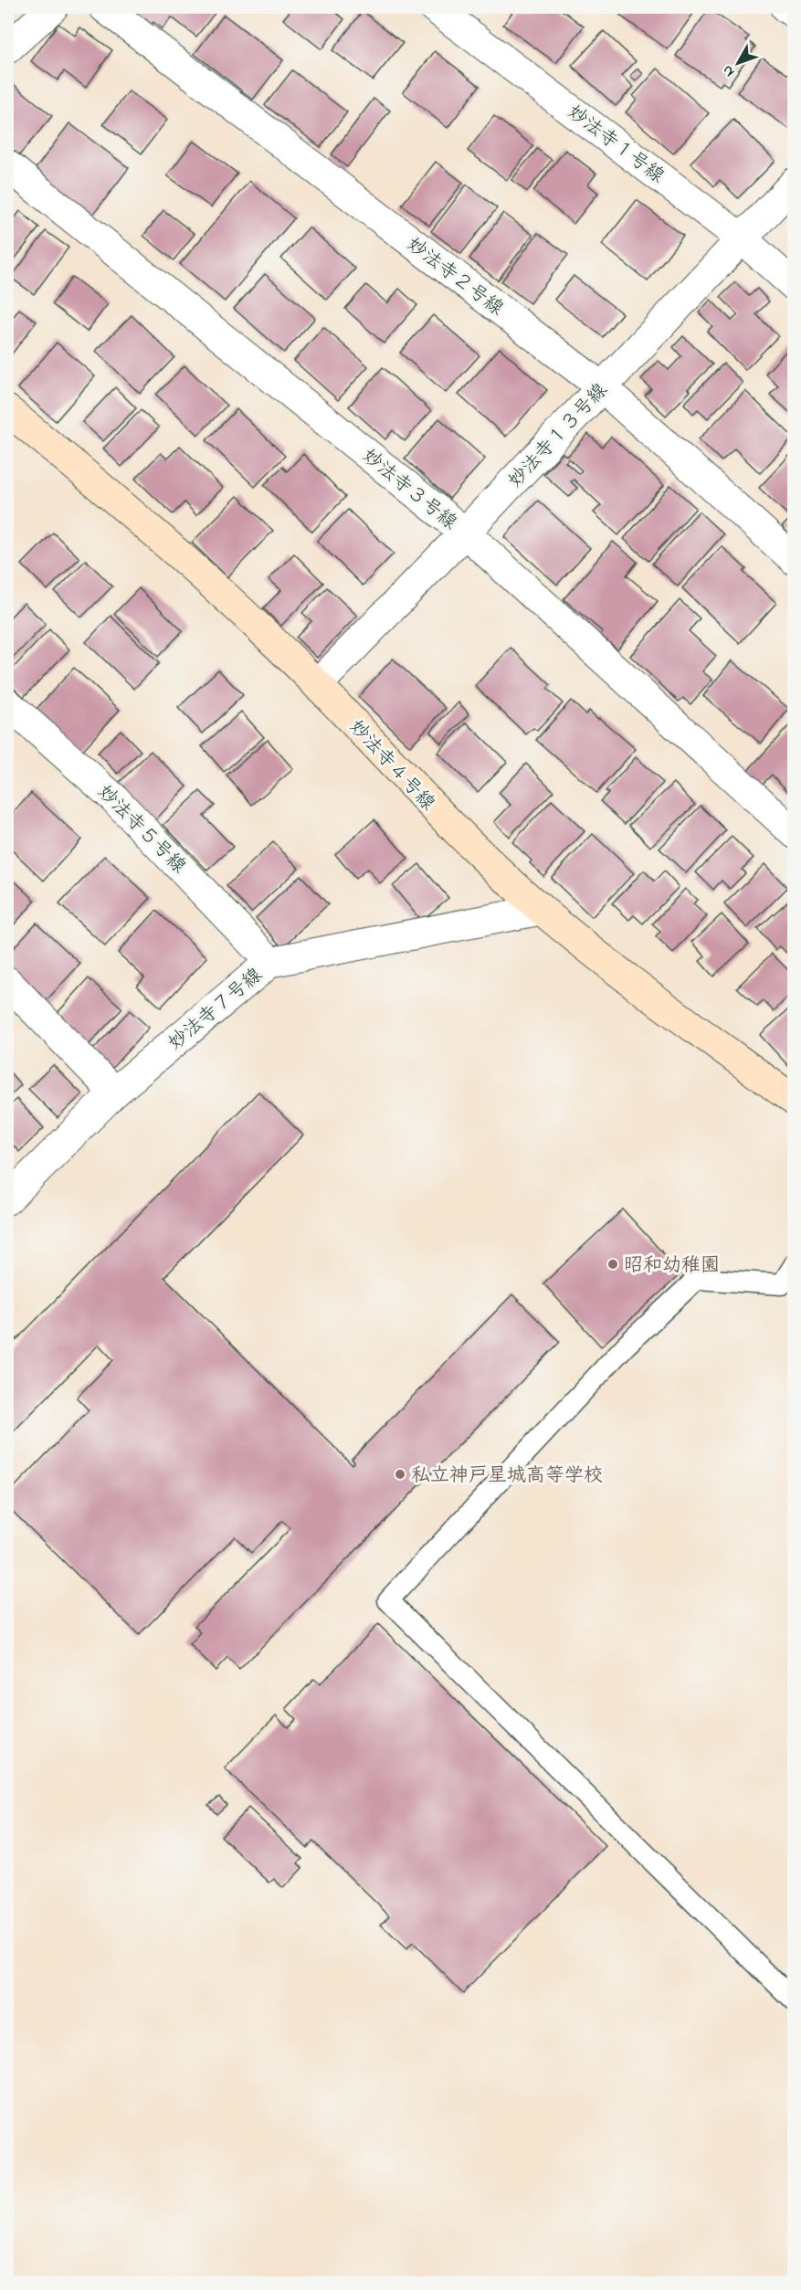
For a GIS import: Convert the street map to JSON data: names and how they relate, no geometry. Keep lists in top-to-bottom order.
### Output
{
  "streets": {
    "street": [
      "妙法寺１号線",
      "妙法寺２号線",
      "妙法寺１３号線",
      "妙法寺３号線",
      "妙法寺４号線",
      "妙法寺５号線",
      "妙法寺７号線"
    ]
  },
  "crossings": [
    ["妙法寺１号線", "妙法寺１３号線"],
    ["妙法寺２号線", "妙法寺１３号線"],
    ["妙法寺１３号線", "妙法寺３号線"],
    ["妙法寺１３号線", "妙法寺４号線"],
    ["妙法寺４号線", "妙法寺７号線"],
    ["妙法寺５号線", "妙法寺７号線"]
  ],
  "places": ["昭和幼稚園", "私立神戸星城高等学校"],
  "north": "bottom left"
}
